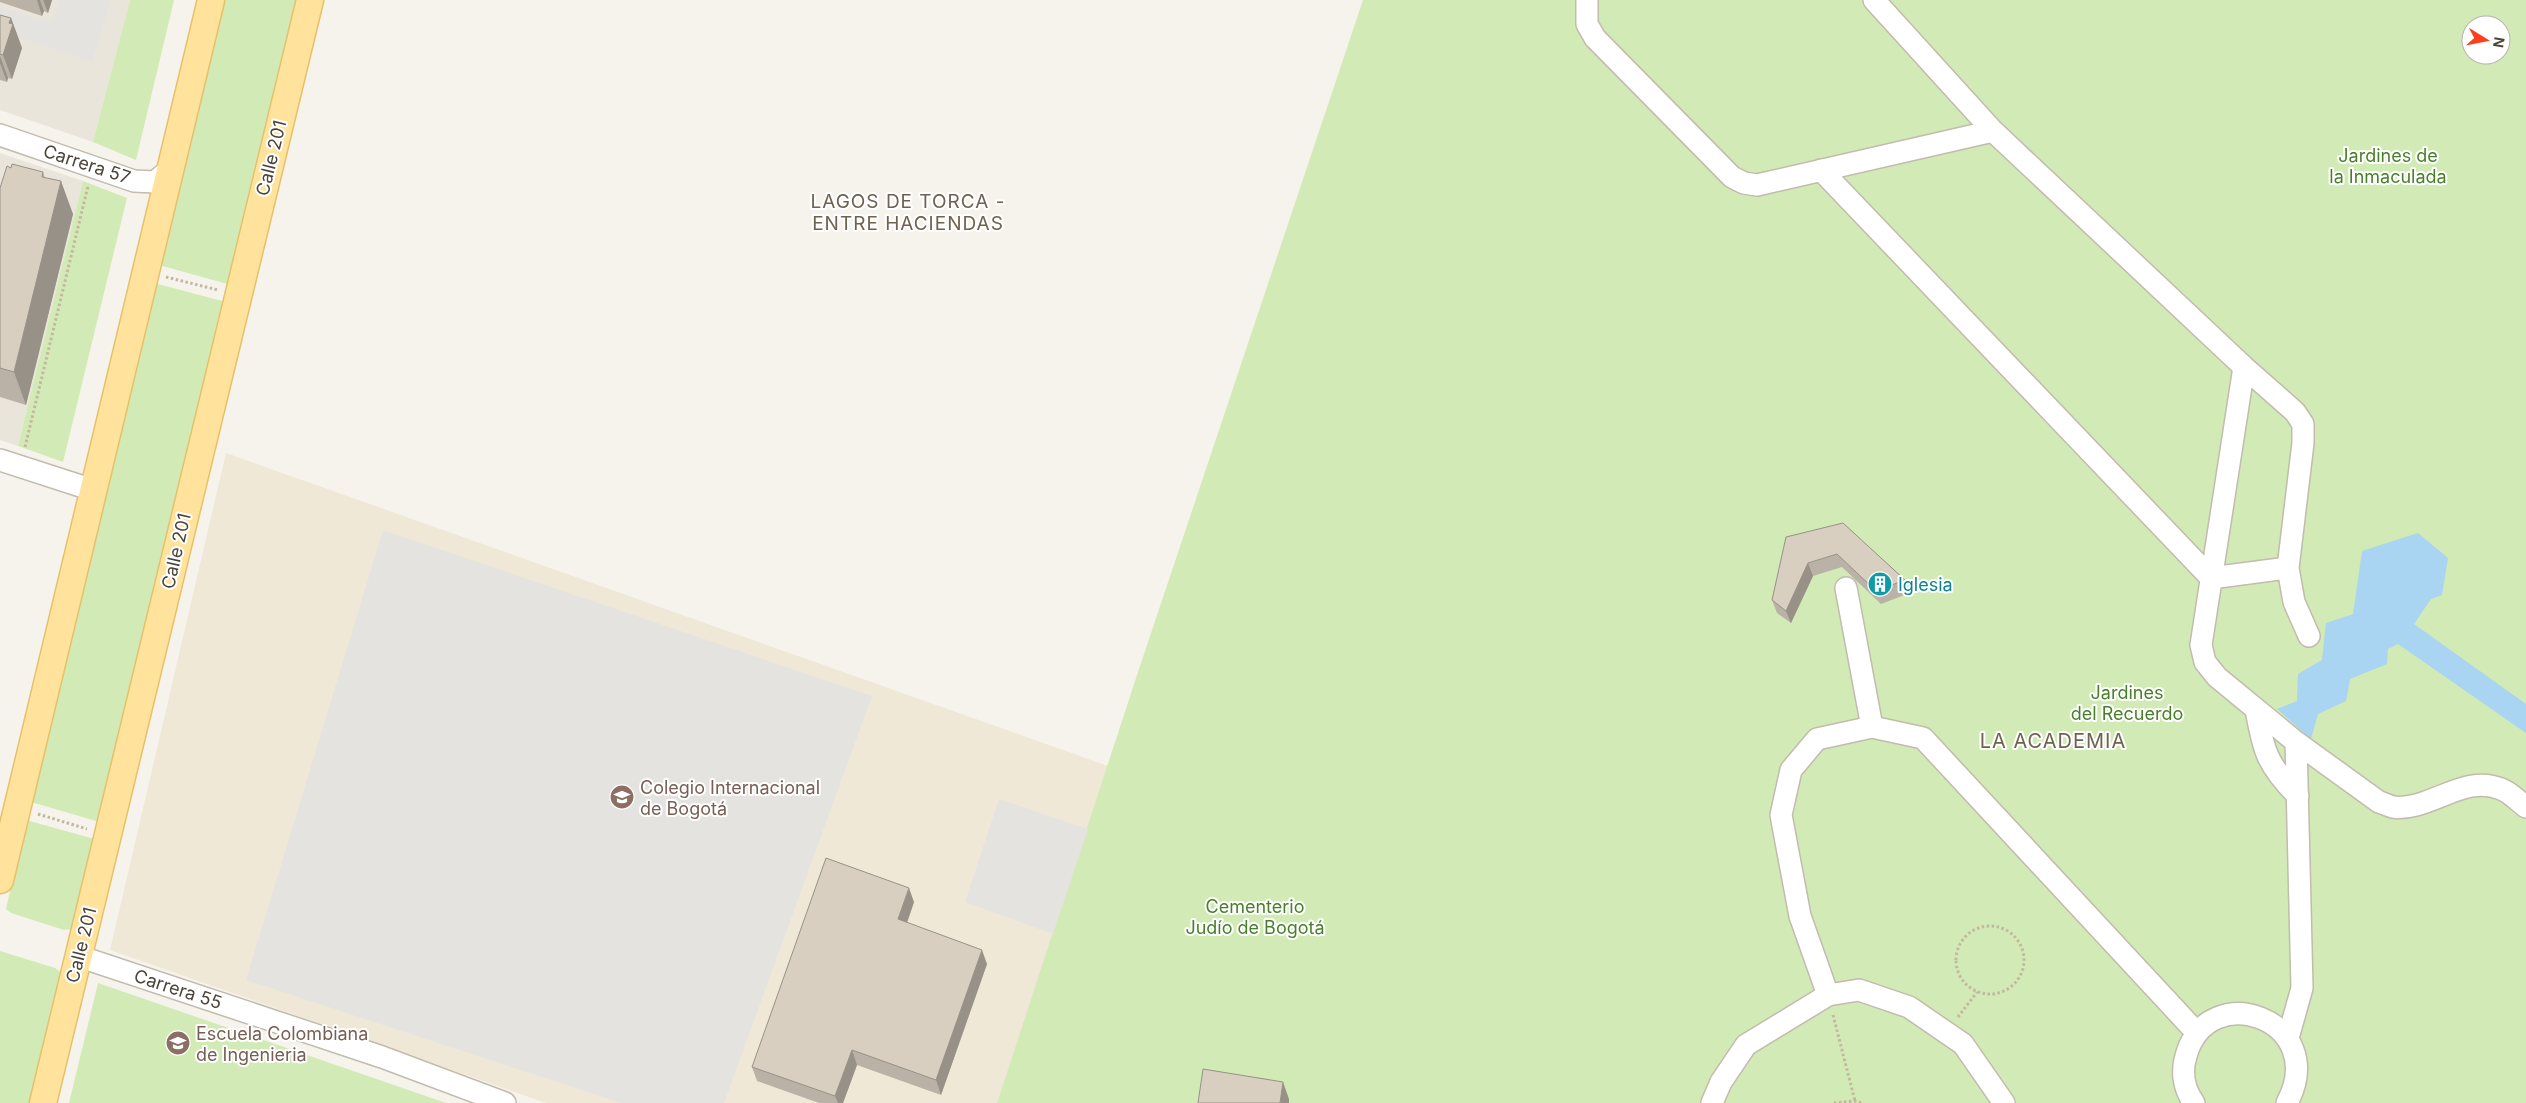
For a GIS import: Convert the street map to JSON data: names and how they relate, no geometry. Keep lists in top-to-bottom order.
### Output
{
  "streets": {
    "main road": ["Calle 201"],
    "street": ["Carrera 57", "Carrera 55"]
  },
  "crossings": [
    ["Calle 201", "Carrera 55"]
  ],
  "districts": ["LAGOS DE TORCA - ENTRE HACIENDAS", "LA ACADEMIA"],
  "parks": ["Jardines de la Inmaculada", "Jardines del Recuerdo", "Cementerio Judío de Bogotá"],
  "places": {
    "building": ["Iglesia"],
    "school or university": ["Colegio Internacional de Bogotá", "Escuela Colombiana de Ingenieria"]
  },
  "north": "right"
}
